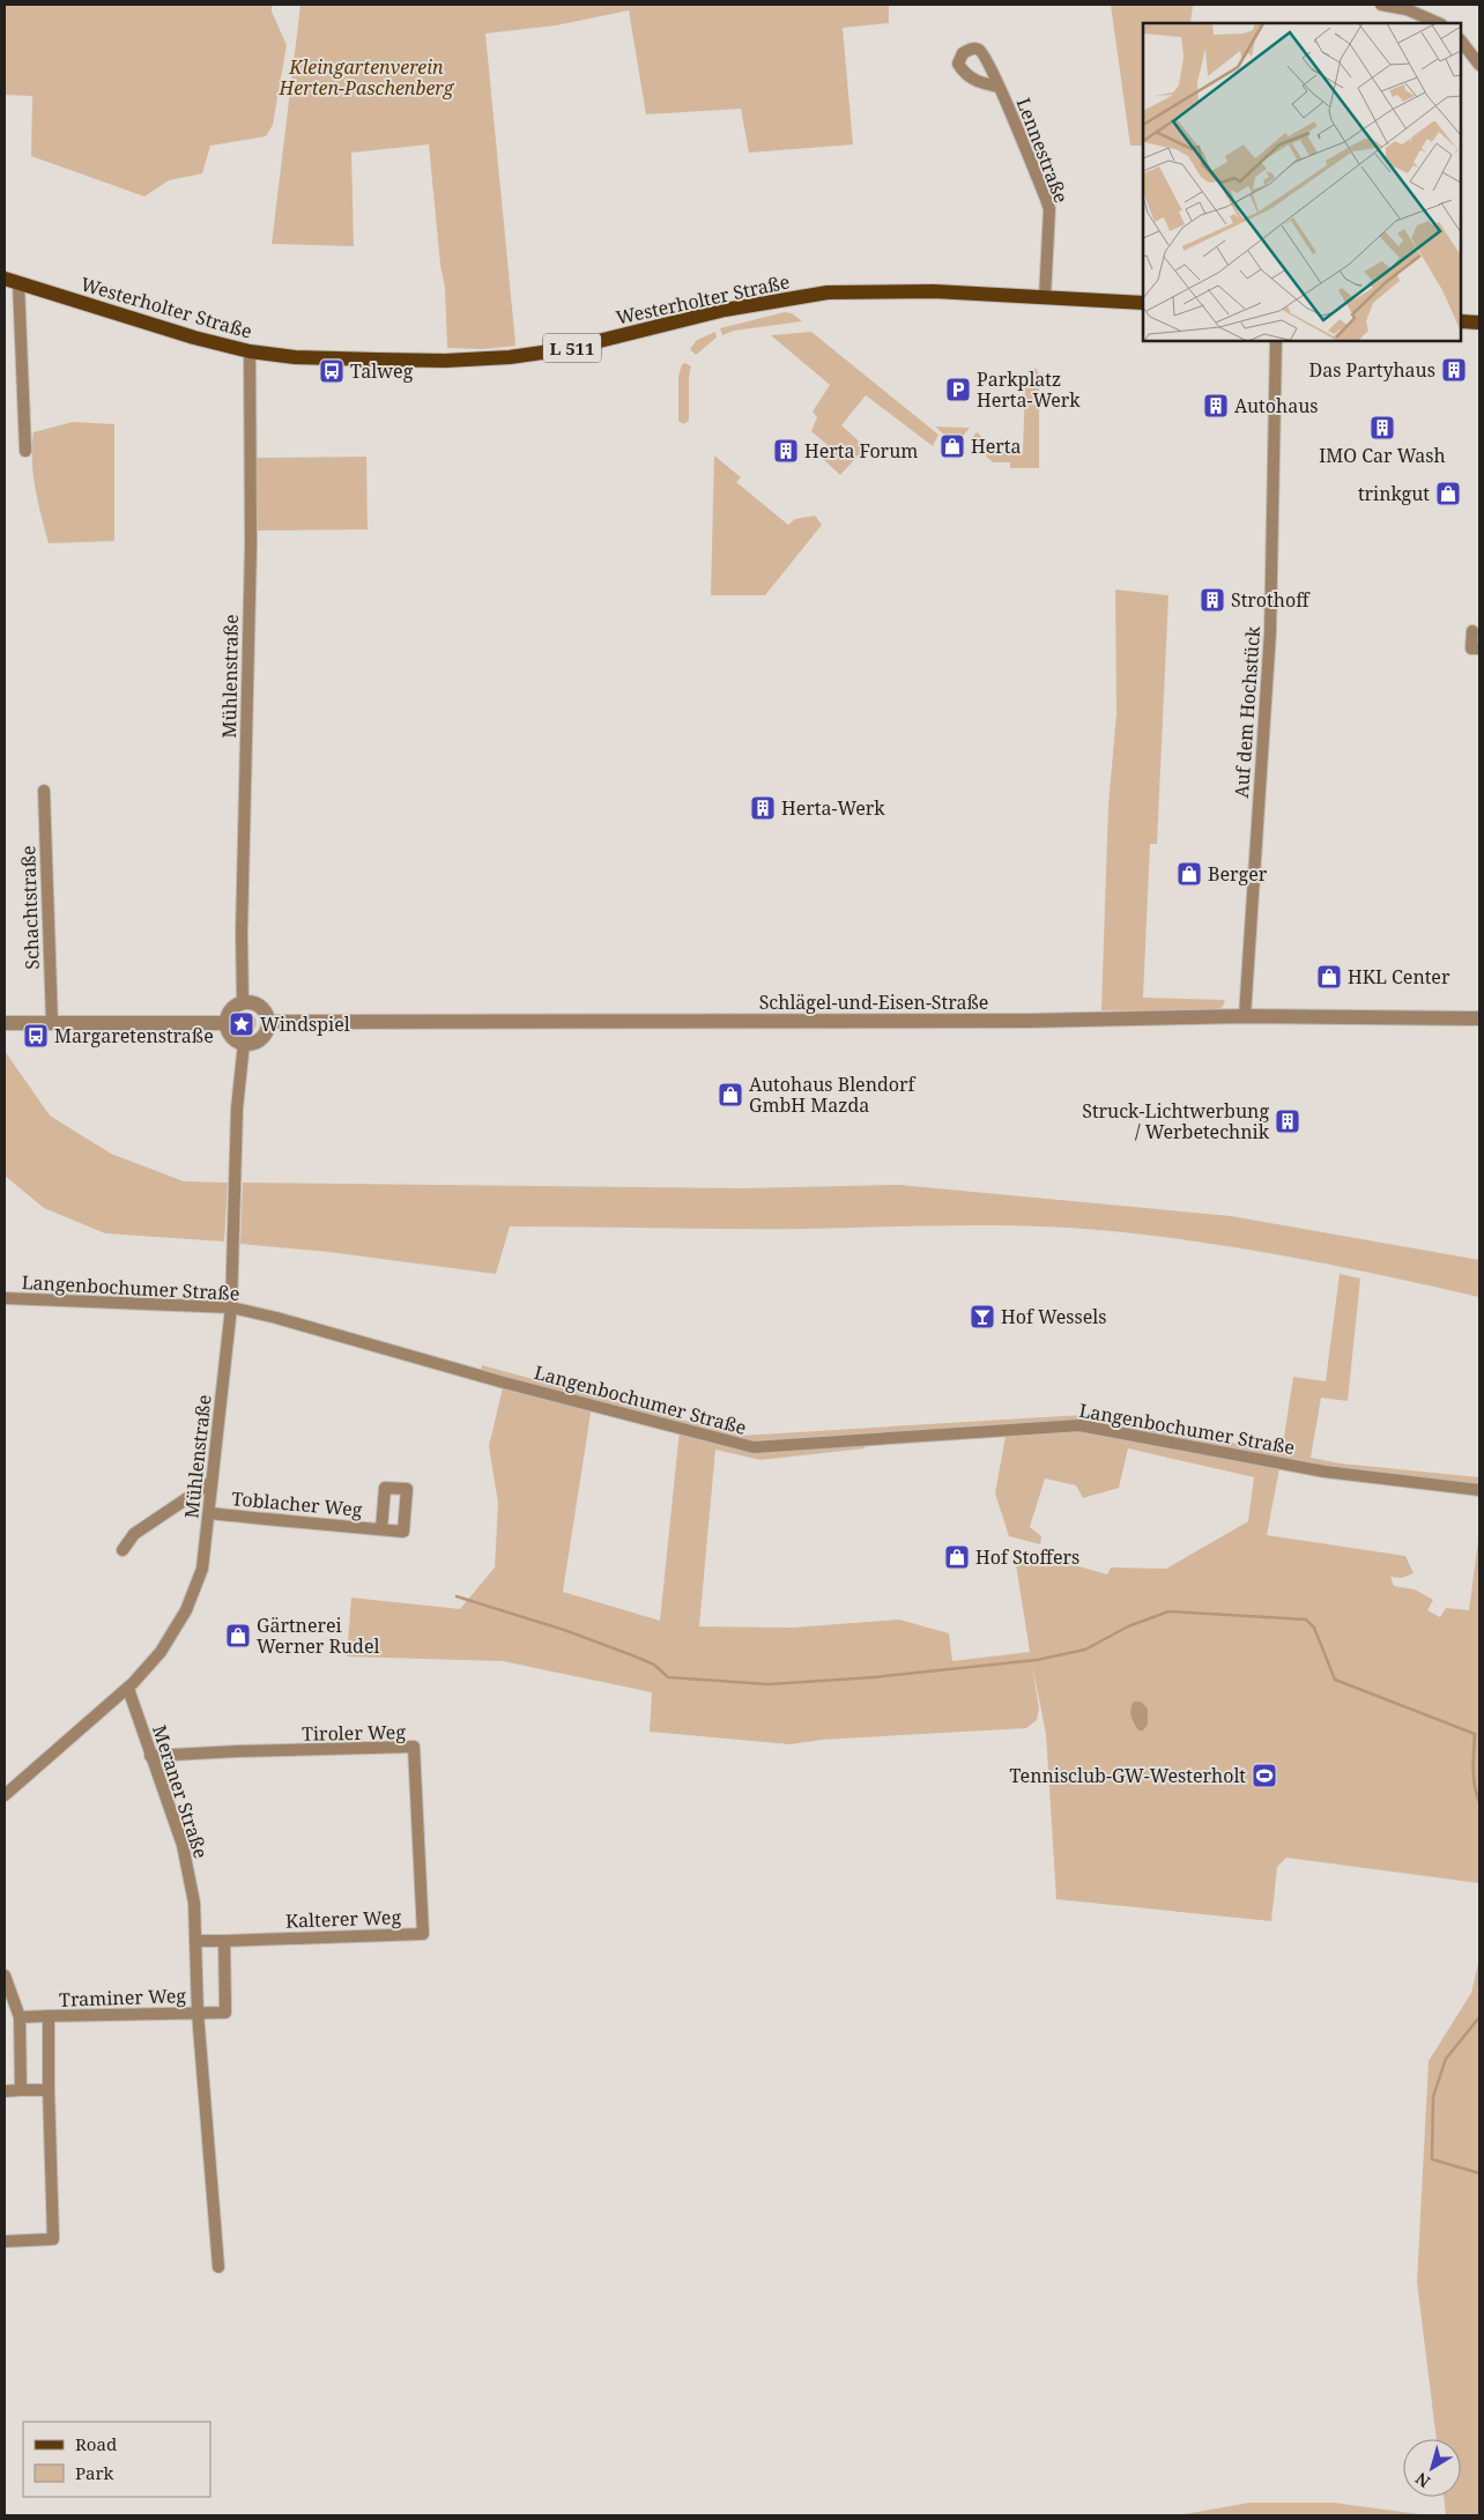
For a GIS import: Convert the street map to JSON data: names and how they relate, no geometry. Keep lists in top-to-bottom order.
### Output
{
  "streets": {
    "main road": ["Westerholter Straße", "L 511"],
    "street": [
      "Lennestraße",
      "Mühlenstraße",
      "Auf dem Hochstück",
      "Schachtstraße",
      "Schlägel-und-Eisen-Straße",
      "Langenbochumer Straße",
      "Toblacher Weg",
      "Tiroler Weg",
      "Meraner Straße",
      "Kalterer Weg",
      "Traminer Weg"
    ]
  },
  "crossings": [
    ["Lennestraße", "Westerholter Straße"],
    ["Westerholter Straße", "Mühlenstraße"],
    ["Mühlenstraße", "Schlägel-und-Eisen-Straße"],
    ["Mühlenstraße", "Langenbochumer Straße"],
    ["Mühlenstraße", "Toblacher Weg"],
    ["Mühlenstraße", "Meraner Straße"],
    ["Auf dem Hochstück", "Schlägel-und-Eisen-Straße"],
    ["Tiroler Weg", "Meraner Straße"],
    ["Tiroler Weg", "Kalterer Weg"],
    ["Meraner Straße", "Traminer Weg"]
  ],
  "parks": ["Kleingartenverein Herten-Paschenberg"],
  "places": {
    "building": [
      "Das Partyhaus",
      "Autohaus",
      "IMO Car Wash",
      "Herta Forum",
      "Strothoff",
      "Herta-Werk",
      "Struck-Lichtwerbung / Werbetechnik"
    ],
    "bus stop": ["Talweg", "Margaretenstraße"],
    "parking": ["Parkplatz Herta-Werk"],
    "shop": [
      "Herta",
      "trinkgut",
      "Berger",
      "HKL Center",
      "Autohaus Blendorf GmbH Mazda",
      "Hof Stoffers",
      "Gärtnerei Werner Rudel"
    ],
    "place": ["Windspiel"],
    "bar": ["Hof Wessels"],
    "sports": ["Tennisclub-GW-Westerholt"]
  },
  "legend": ["Road", "Park"],
  "north": "bottom left"
}
